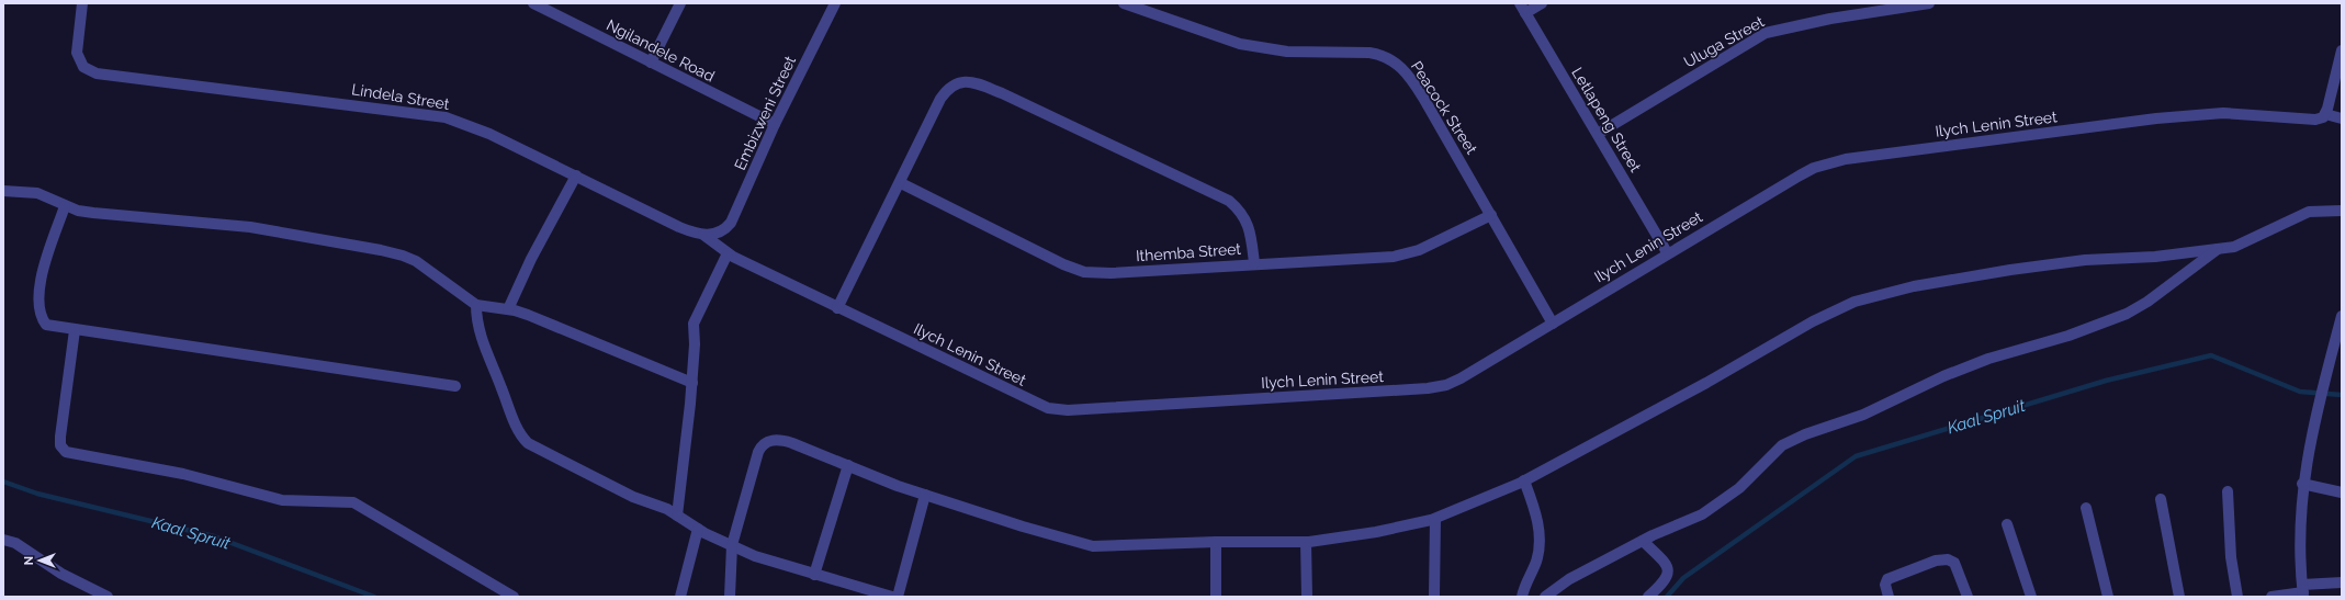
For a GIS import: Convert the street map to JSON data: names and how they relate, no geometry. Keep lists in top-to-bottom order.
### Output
{
  "streets": {
    "street": [
      "Uluga Street",
      "Ngilandele Road",
      "Lindela Street",
      "Peacock Street",
      "Embizweni Street",
      "Letlapeng Street",
      "Ilych Lenin Street",
      "Ithemba Street"
    ]
  },
  "crossings": [
    ["Uluga Street", "Letlapeng Street"],
    ["Ngilandele Road", "Embizweni Street"],
    ["Lindela Street", "Embizweni Street"],
    ["Lindela Street", "Ilych Lenin Street"],
    ["Peacock Street", "Ilych Lenin Street"],
    ["Peacock Street", "Ithemba Street"],
    ["Letlapeng Street", "Ilych Lenin Street"]
  ],
  "water": ["Kaal Spruit"],
  "north": "left"
}
